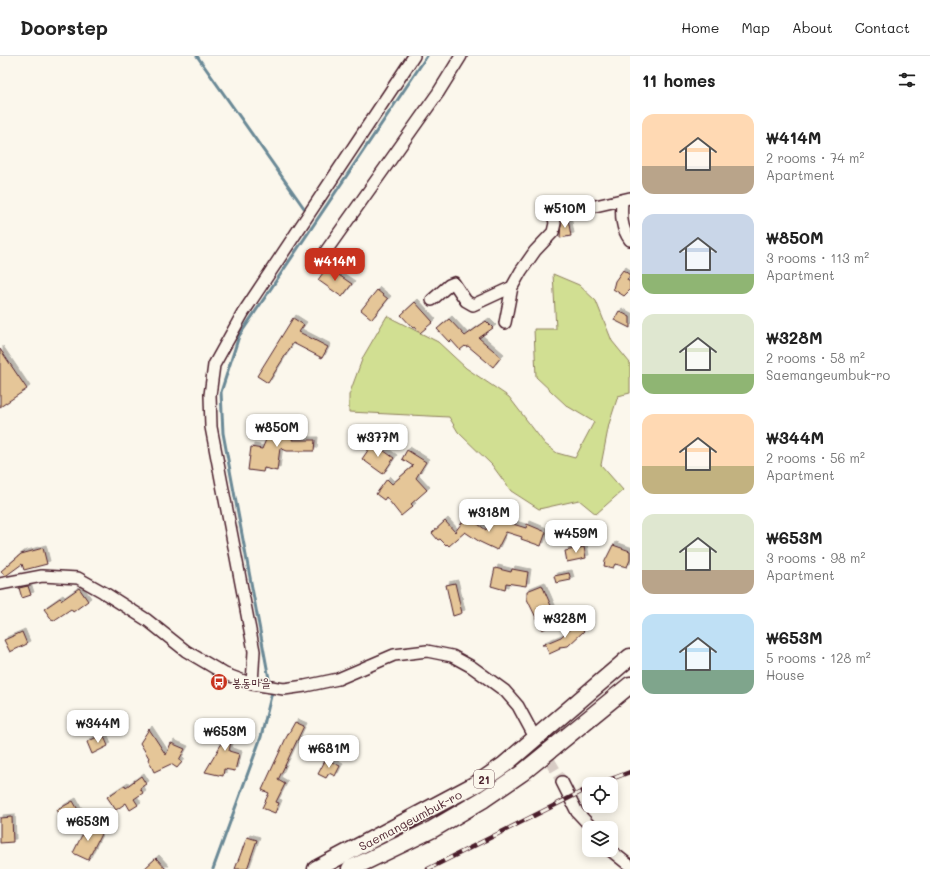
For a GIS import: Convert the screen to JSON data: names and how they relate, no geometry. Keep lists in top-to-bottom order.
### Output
{
  "streets": {
    "highway": ["21", "Saemangeumbuk-ro"]
  },
  "places": {
    "bus stop": ["봉동마을"]
  },
  "page": {
    "header": "Doorstep",
    "nav": [
      "Home",
      "Map",
      "About",
      "Contact"
    ],
    "heading": "11 homes",
    "list": [
      {
        "name": "₩414M",
        "note": "2 rooms · 74 m² · Apartment"
      },
      {
        "name": "₩850M",
        "note": "3 rooms · 113 m² · Apartment"
      },
      {
        "name": "₩328M",
        "note": "2 rooms · 58 m² · Saemangeumbuk-ro"
      },
      {
        "name": "₩344M",
        "note": "2 rooms · 56 m² · Apartment"
      },
      {
        "name": "₩653M",
        "note": "3 rooms · 98 m² · Apartment"
      },
      {
        "name": "₩653M",
        "note": "5 rooms · 128 m² · House"
      }
    ],
    "price": [
      "₩510M",
      "₩414M",
      "₩850M",
      "₩377M",
      "₩318M",
      "₩459M",
      "₩328M",
      "₩344M",
      "₩653M",
      "₩681M",
      "₩653M"
    ]
  }
}
